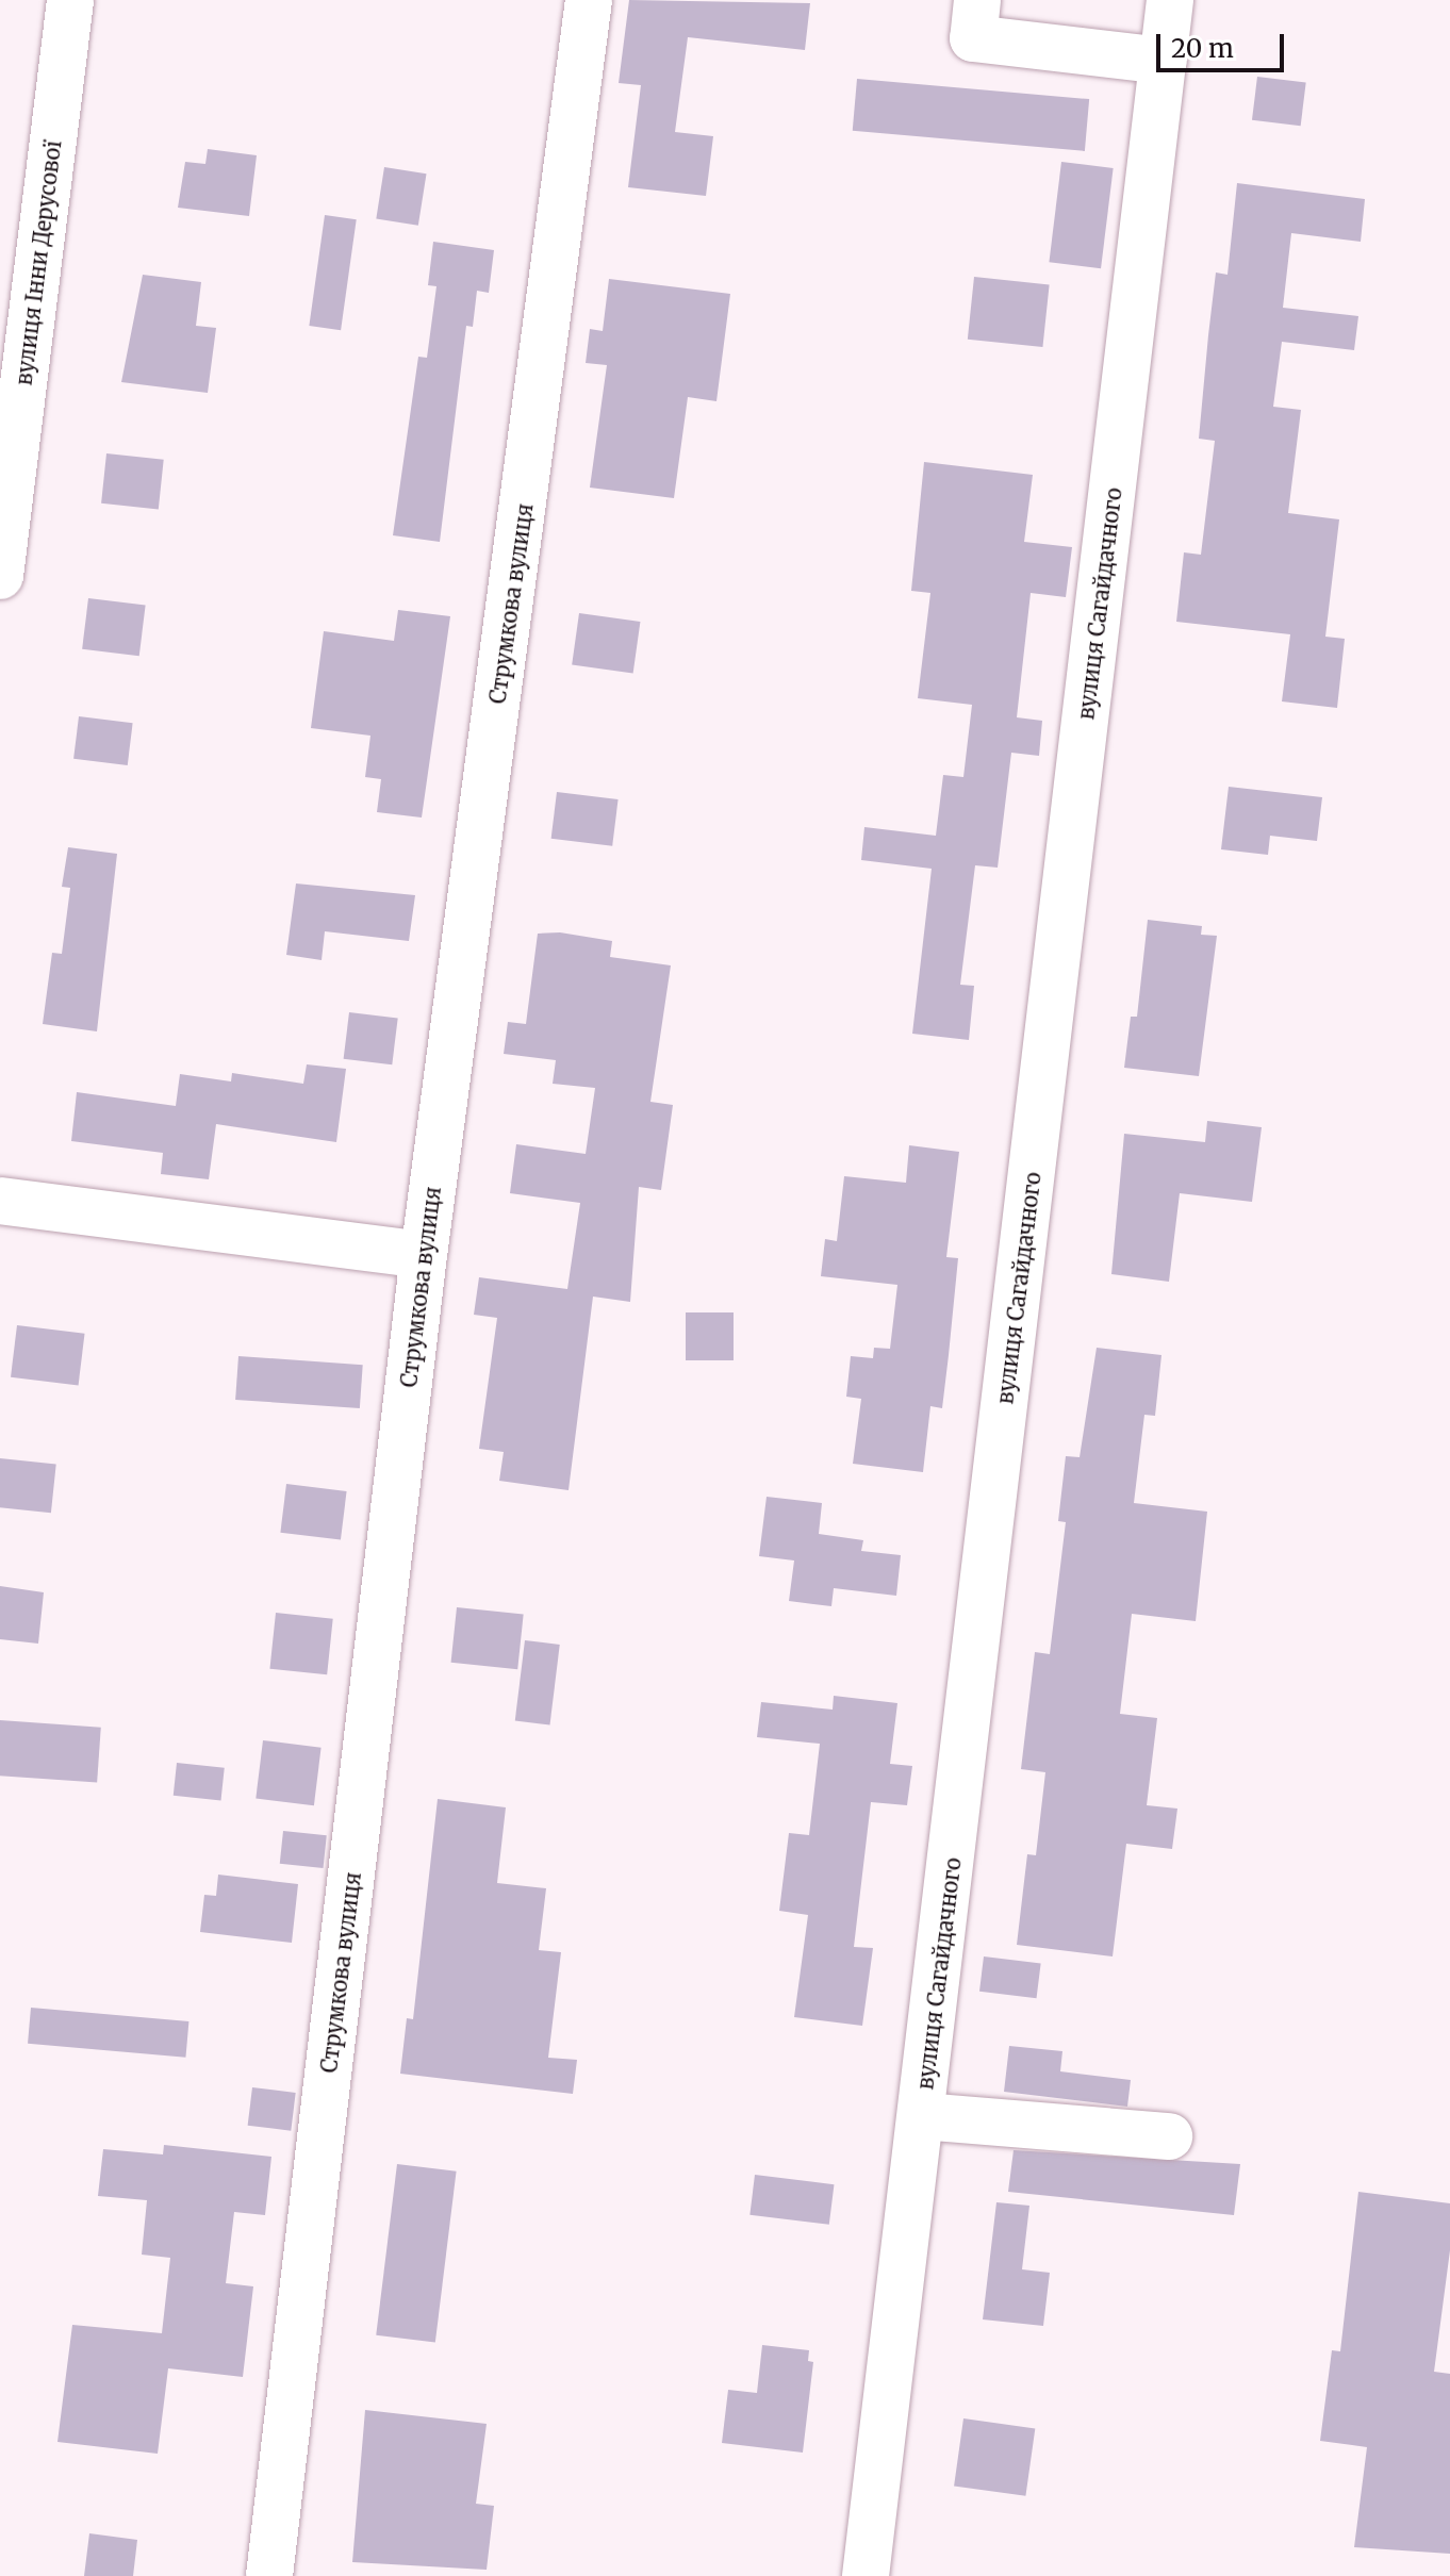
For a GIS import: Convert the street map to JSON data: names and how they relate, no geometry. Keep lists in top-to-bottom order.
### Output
{
  "streets": {
    "street": ["вулиця Інни Дерусової", "Струмкова вулиця", "вулиця Сагайдачного"]
  },
  "scale_bar": "20 m"
}
